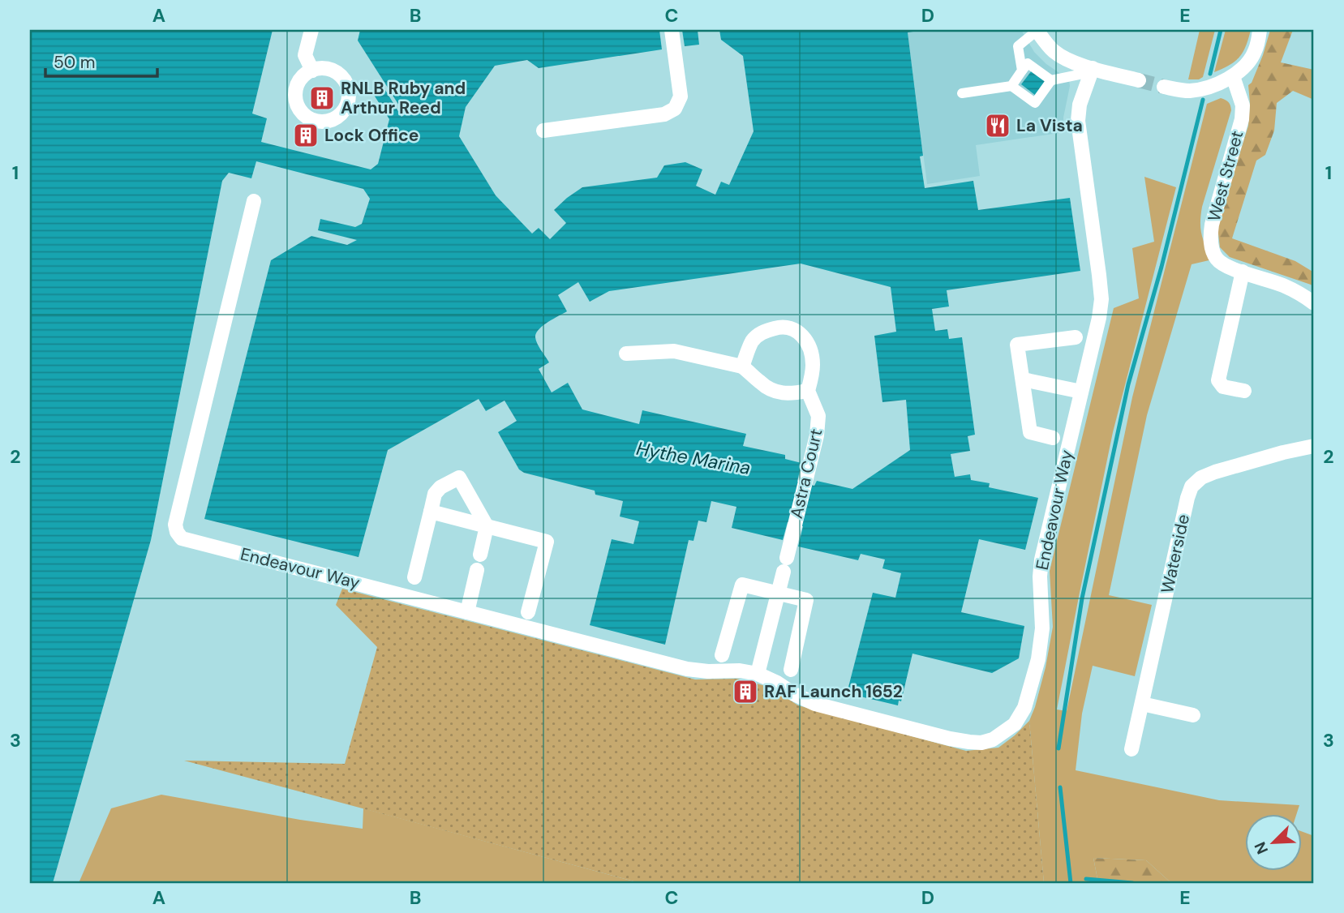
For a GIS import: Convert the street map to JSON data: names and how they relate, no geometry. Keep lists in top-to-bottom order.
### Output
{
  "streets": {
    "street": [
      "West Street",
      "Astra Court",
      "Endeavour Way",
      "Waterside"
    ]
  },
  "water": ["Hythe Marina"],
  "places": {
    "building": ["RNLB Ruby and Arthur Reed", "Lock Office", "RAF Launch 1652"],
    "restaurant": ["La Vista"]
  },
  "scale_bar": "50 m",
  "north": "bottom left",
  "grid": {
    "columns": [
      "A",
      "B",
      "C",
      "D",
      "E"
    ],
    "rows": ["1", "2", "3"]
  }
}
